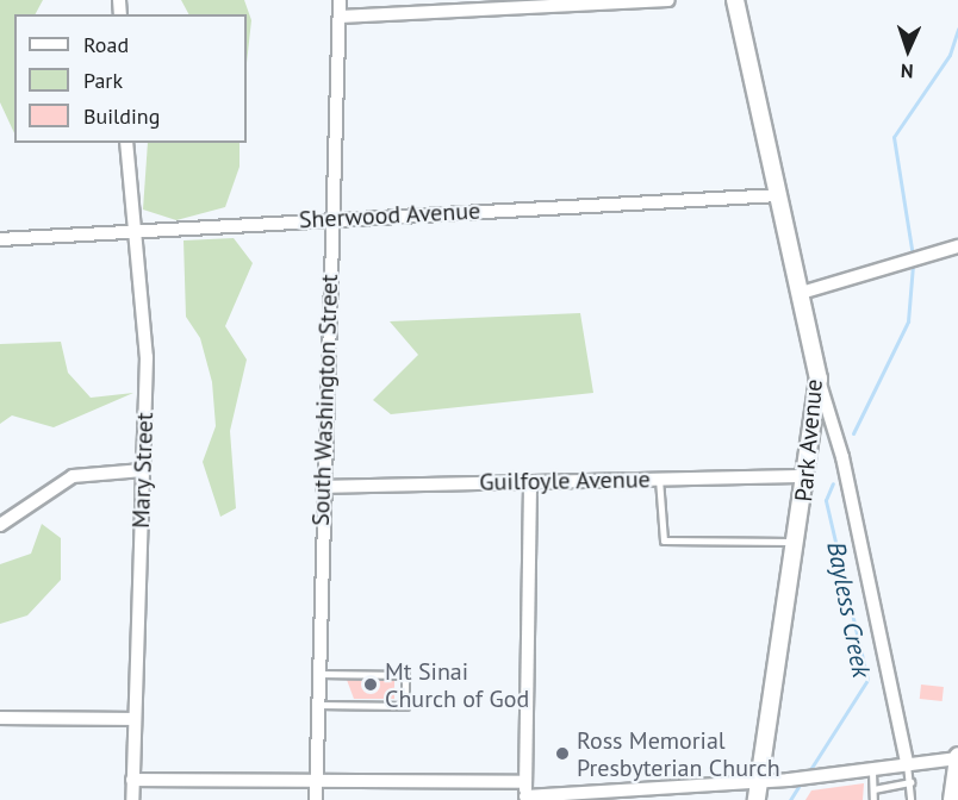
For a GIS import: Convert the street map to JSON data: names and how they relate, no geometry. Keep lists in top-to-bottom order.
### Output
{
  "streets": {
    "street": [
      "Sherwood Avenue",
      "South Washington Street",
      "Park Avenue",
      "Mary Street",
      "Guilfoyle Avenue"
    ]
  },
  "crossings": [
    ["Sherwood Avenue", "South Washington Street"],
    ["Sherwood Avenue", "Park Avenue"],
    ["Sherwood Avenue", "Mary Street"],
    ["South Washington Street", "Guilfoyle Avenue"],
    ["Park Avenue", "Guilfoyle Avenue"]
  ],
  "water": ["Bayless Creek"],
  "places": ["Mt Sinai Church of God", "Ross Memorial Presbyterian Church"],
  "legend": ["Road", "Park", "Building"],
  "north": "bottom"
}
